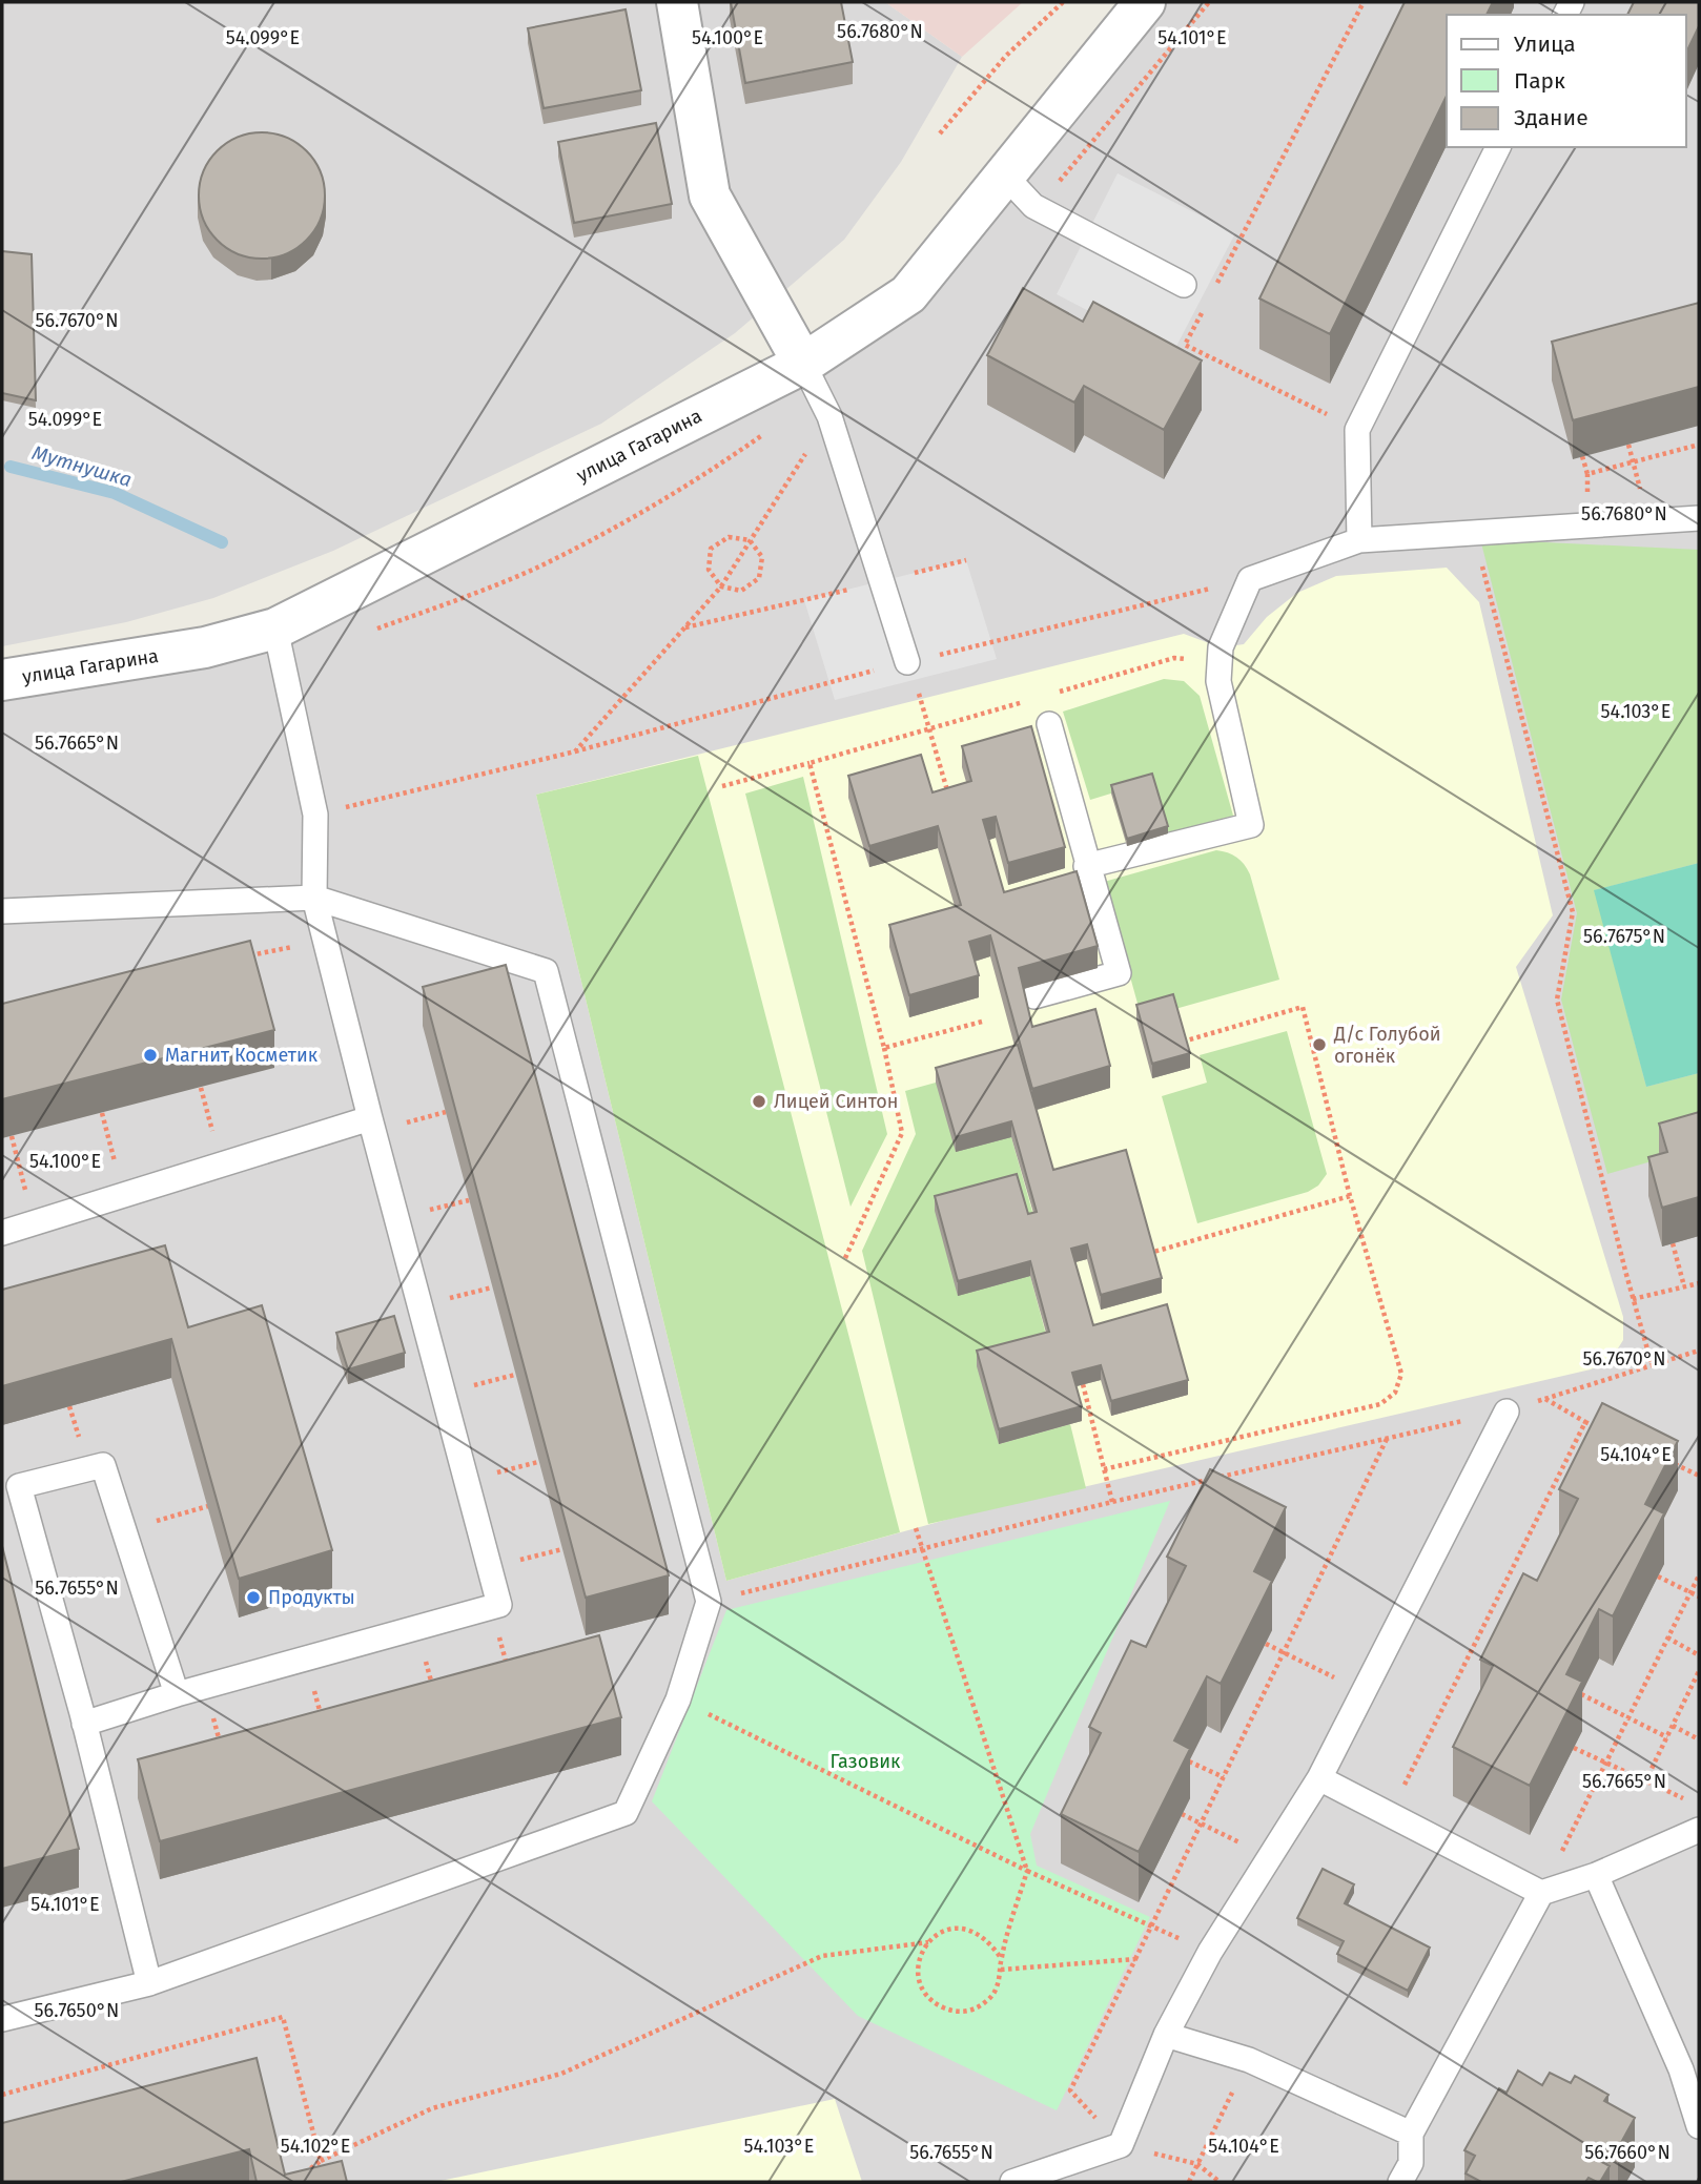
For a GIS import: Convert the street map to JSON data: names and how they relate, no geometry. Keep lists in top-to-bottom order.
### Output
{
  "streets": {
    "street": ["улица Гагарина"]
  },
  "water": ["Мутнушка"],
  "parks": ["Газовик"],
  "places": [
    "Д/с Голубой огонёк",
    "Магнит Косметик",
    "Лицей Синтон",
    "Продукты"
  ],
  "legend": ["Улица", "Парк", "Здание"],
  "coordinates": [
    "56.7680°N",
    "54.099°E",
    "54.100°E",
    "54.101°E",
    "56.7670°N",
    "54.103°E",
    "56.7665°N",
    "56.7675°N",
    "54.104°E",
    "56.7655°N",
    "56.7650°N",
    "54.102°E",
    "56.7660°N"
  ]
}
